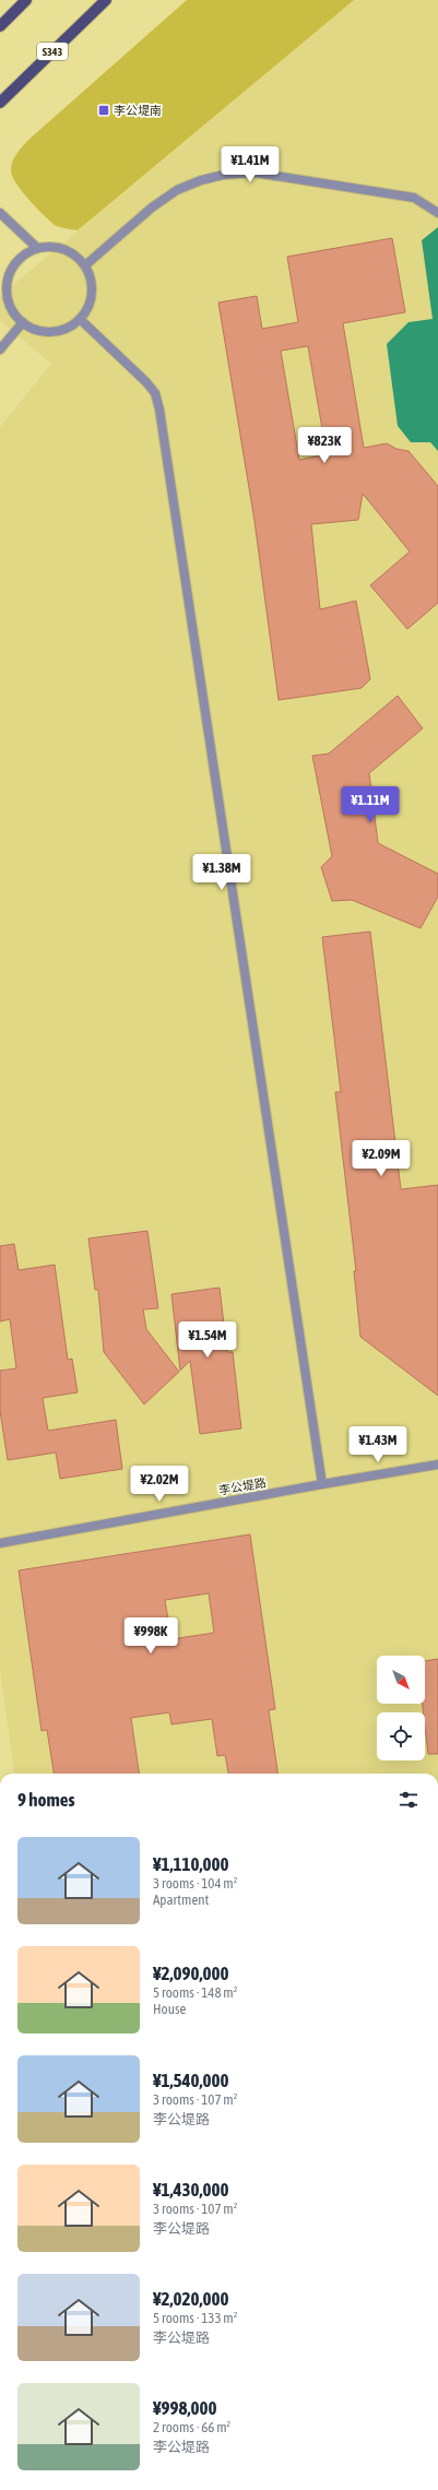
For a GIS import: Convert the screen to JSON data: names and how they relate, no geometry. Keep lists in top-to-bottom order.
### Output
{
  "streets": {
    "main road": ["S343"],
    "street": ["李公堤路"]
  },
  "places": {
    "transit": ["李公堤南"]
  },
  "north": "bottom right",
  "page": {
    "price": [
      "¥1.41M",
      "¥823K",
      "¥1.11M",
      "¥1.38M",
      "¥2.09M",
      "¥1.54M",
      "¥1.43M",
      "¥2.02M",
      "¥998K"
    ],
    "heading": "9 homes",
    "list": [
      {
        "name": "¥1,110,000",
        "note": "3 rooms · 104 m² · Apartment"
      },
      {
        "name": "¥2,090,000",
        "note": "5 rooms · 148 m² · House"
      },
      {
        "name": "¥1,540,000",
        "note": "3 rooms · 107 m² · 李公堤路"
      },
      {
        "name": "¥1,430,000",
        "note": "3 rooms · 107 m² · 李公堤路"
      },
      {
        "name": "¥2,020,000",
        "note": "5 rooms · 133 m² · 李公堤路"
      },
      {
        "name": "¥998,000",
        "note": "2 rooms · 66 m² · 李公堤路"
      }
    ]
  }
}
